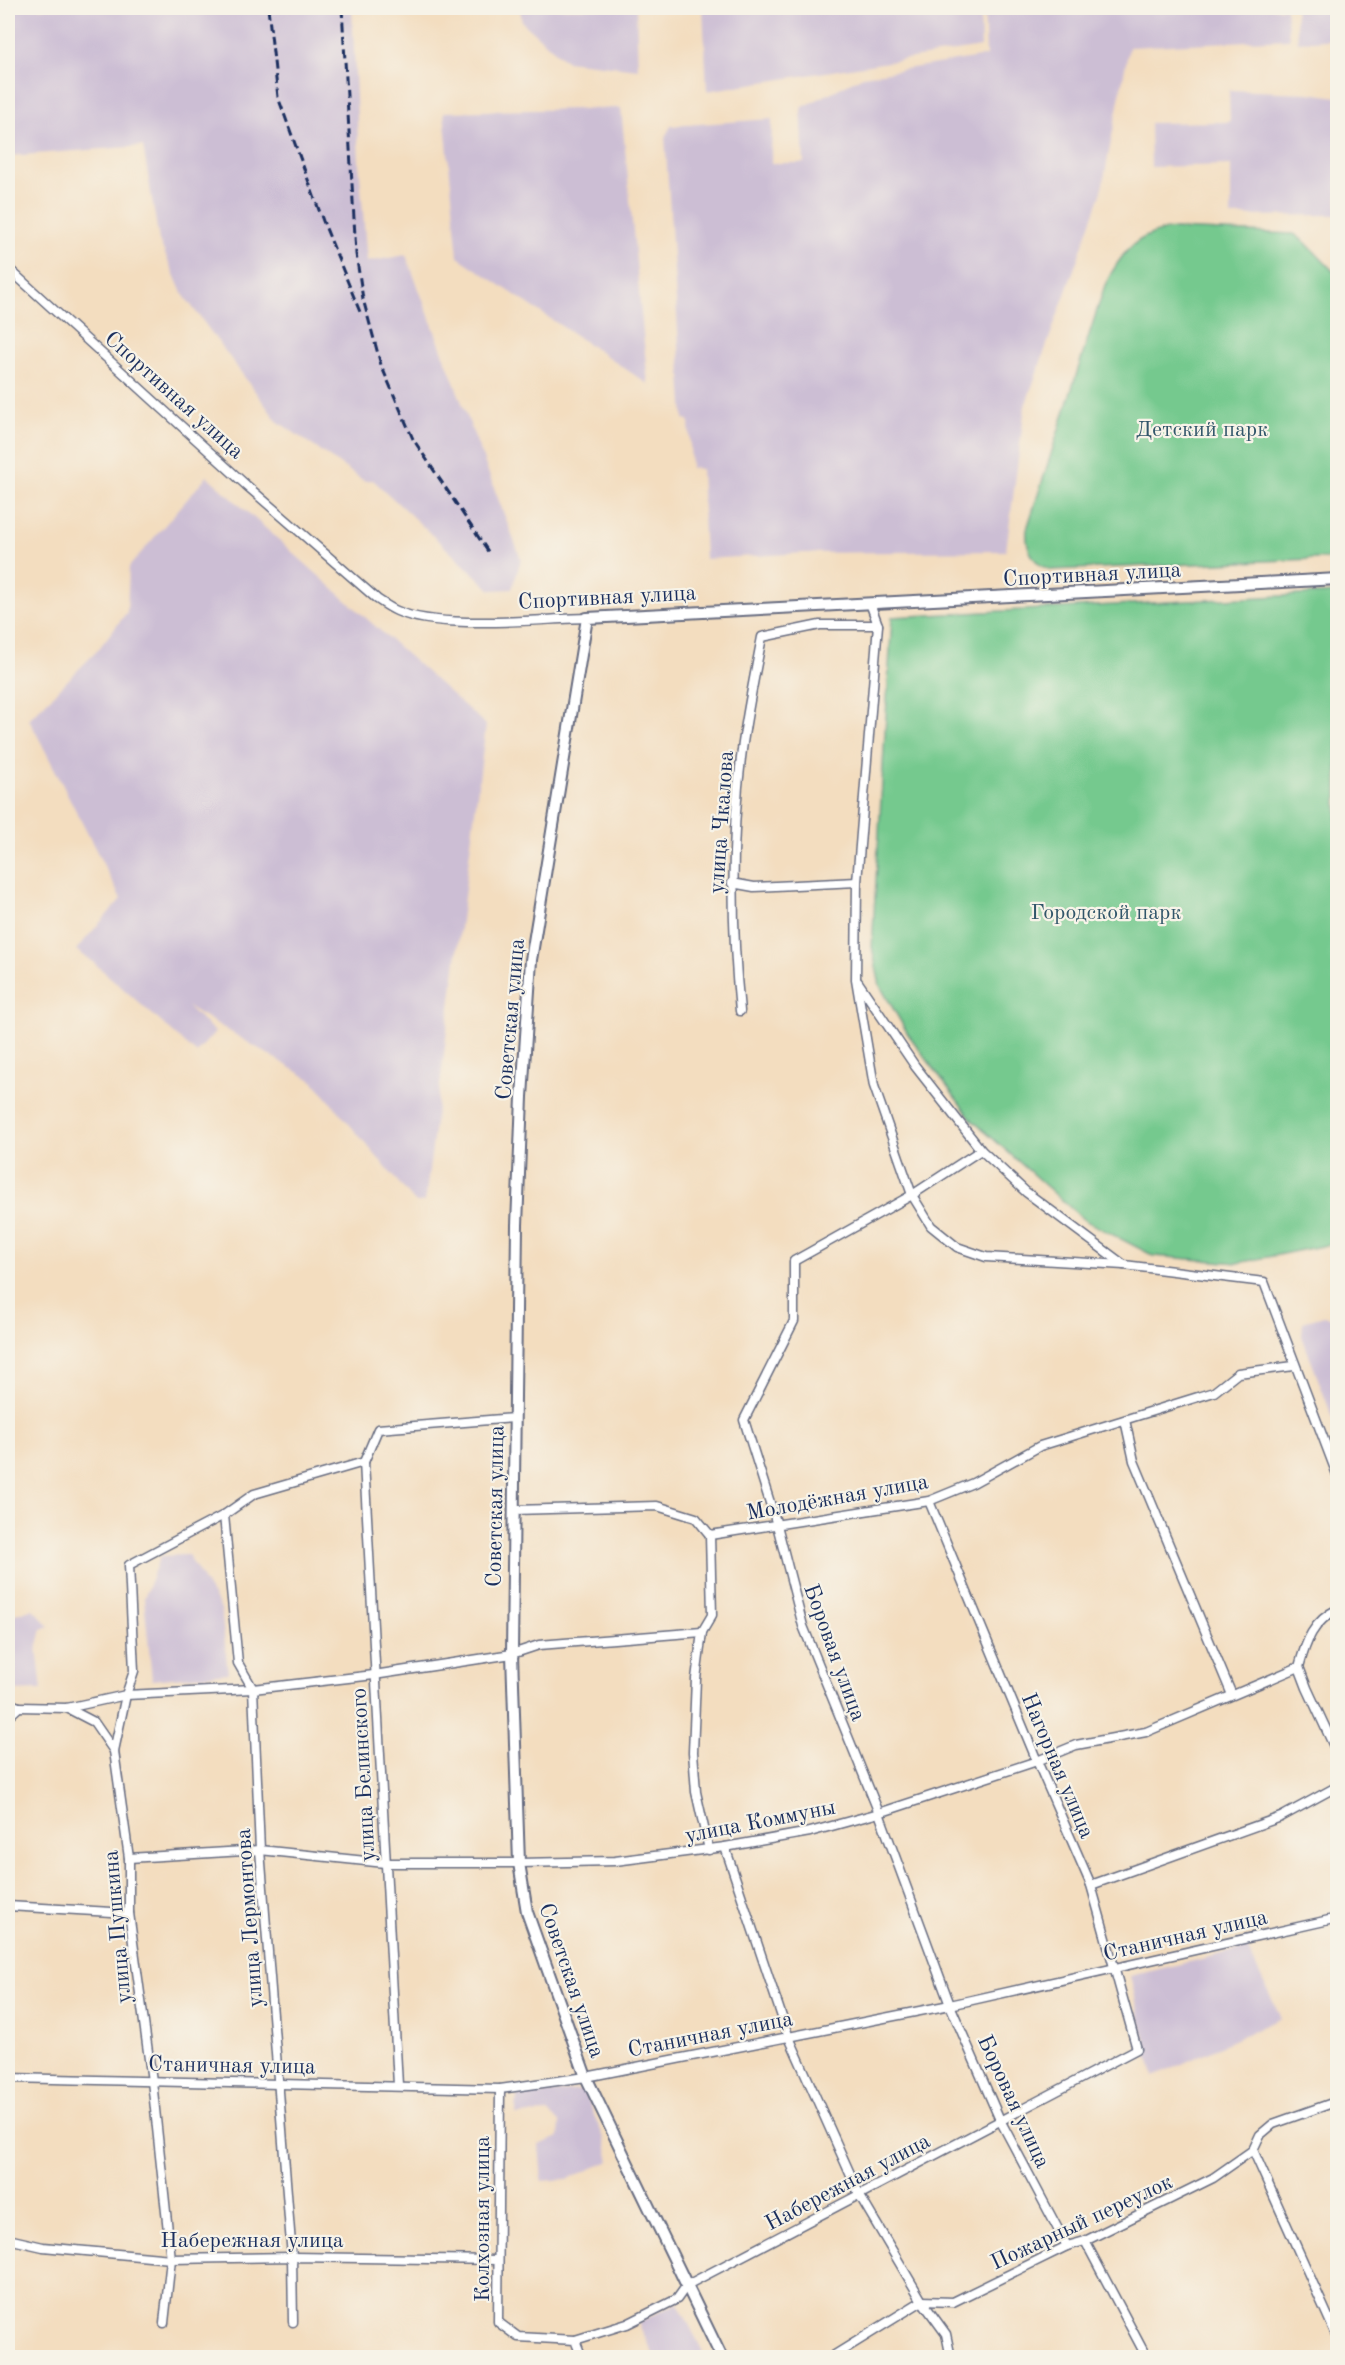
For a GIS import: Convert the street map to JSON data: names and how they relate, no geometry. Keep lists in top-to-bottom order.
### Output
{
  "streets": {
    "street": [
      "Спортивная улица",
      "улица Чкалова",
      "Советская улица",
      "Молодёжная улица",
      "Боровая улица",
      "Нагорная улица",
      "улица Белинского",
      "улица Коммуны",
      "улица Лермонтова",
      "улица Пушкина",
      "Станичная улица",
      "Набережная улица",
      "Колхозная улица",
      "Пожарный переулок"
    ]
  },
  "crossings": [
    ["Спортивная улица", "Советская улица"],
    ["Советская улица", "улица Коммуны"],
    ["Советская улица", "Станичная улица"],
    ["Советская улица", "Набережная улица"],
    ["Молодёжная улица", "Боровая улица"],
    ["Молодёжная улица", "Нагорная улица"],
    ["Боровая улица", "улица Коммуны"],
    ["Боровая улица", "Станичная улица"],
    ["Боровая улица", "Набережная улица"],
    ["Боровая улица", "Пожарный переулок"],
    ["Нагорная улица", "улица Коммуны"],
    ["Нагорная улица", "Станичная улица"],
    ["Нагорная улица", "Набережная улица"],
    ["улица Белинского", "улица Коммуны"],
    ["улица Белинского", "Станичная улица"],
    ["улица Коммуны", "улица Лермонтова"],
    ["улица Коммуны", "улица Пушкина"],
    ["улица Лермонтова", "улица Пушкина"],
    ["улица Лермонтова", "Станичная улица"],
    ["улица Лермонтова", "Набережная улица"],
    ["улица Пушкина", "Станичная улица"],
    ["улица Пушкина", "Набережная улица"],
    ["Станичная улица", "Колхозная улица"],
    ["Набережная улица", "Колхозная улица"]
  ],
  "parks": ["Детский парк", "Городской парк"]
}
